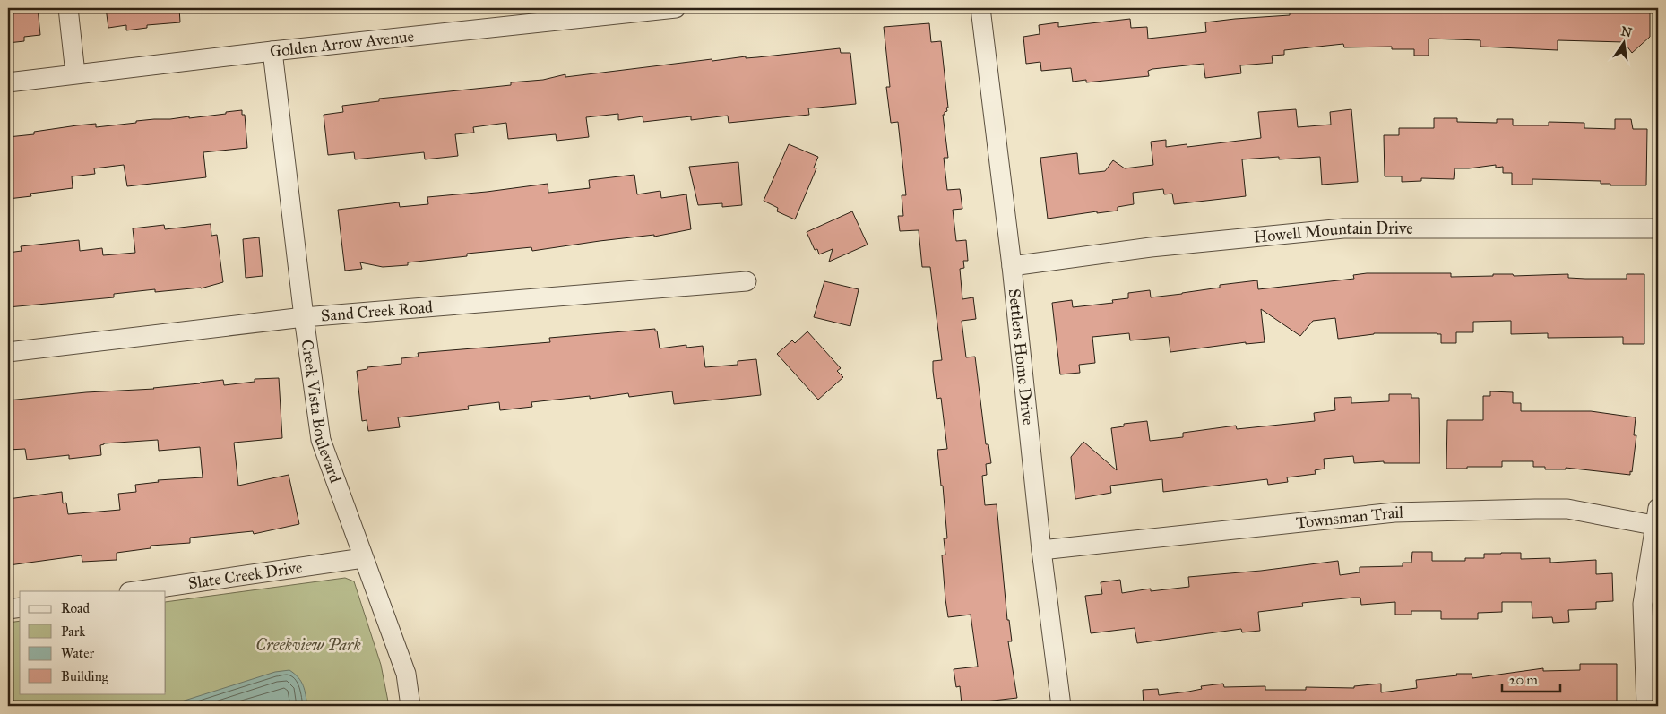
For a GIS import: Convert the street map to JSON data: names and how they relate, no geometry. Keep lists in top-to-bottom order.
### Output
{
  "streets": {
    "street": [
      "Golden Arrow Avenue",
      "Howell Mountain Drive",
      "Sand Creek Road",
      "Settlers Home Drive",
      "Creek Vista Boulevard",
      "Townsman Trail",
      "Slate Creek Drive"
    ]
  },
  "crossings": [
    ["Golden Arrow Avenue", "Creek Vista Boulevard"],
    ["Howell Mountain Drive", "Settlers Home Drive"],
    ["Sand Creek Road", "Creek Vista Boulevard"],
    ["Settlers Home Drive", "Townsman Trail"],
    ["Creek Vista Boulevard", "Slate Creek Drive"]
  ],
  "parks": ["Creekview Park"],
  "legend": [
    "Road",
    "Park",
    "Water",
    "Building"
  ],
  "scale_bar": "20 m",
  "north": "top"
}
